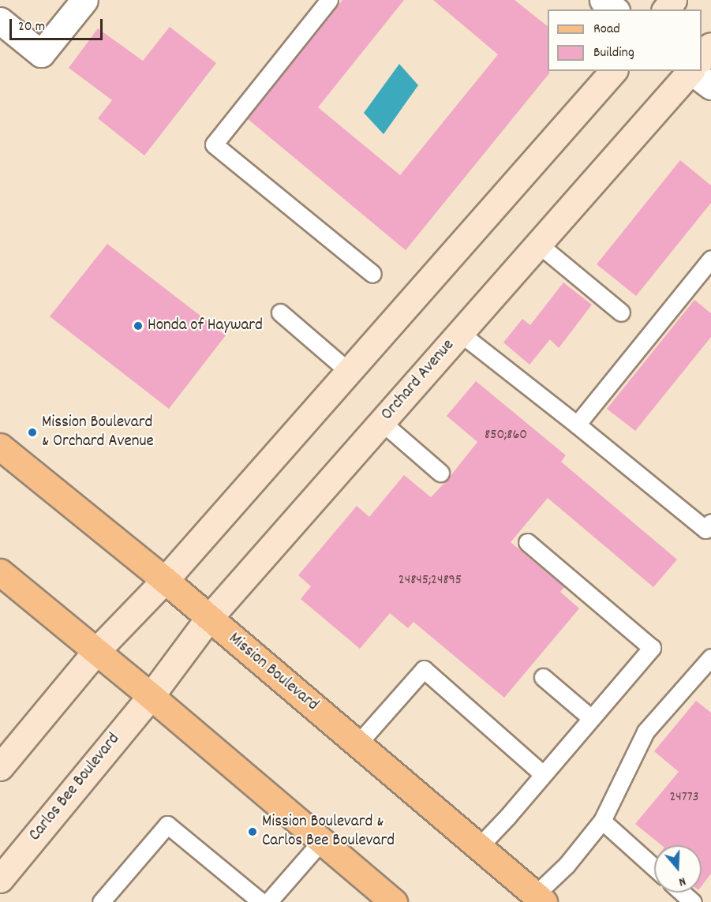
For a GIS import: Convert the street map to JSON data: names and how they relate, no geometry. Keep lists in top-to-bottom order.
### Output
{
  "streets": {
    "main road": ["Mission Boulevard"],
    "street": ["Orchard Avenue", "Carlos Bee Boulevard"]
  },
  "crossings": [
    ["Orchard Avenue", "Mission Boulevard"],
    ["Orchard Avenue", "Carlos Bee Boulevard"]
  ],
  "places": ["Honda of Hayward", "Mission Boulevard & Orchard Avenue", "Mission Boulevard & Carlos Bee Boulevard"],
  "house_numbers": ["850;860", "24845;24895", "24773"],
  "legend": ["Road", "Building"],
  "scale_bar": "20 m",
  "north": "bottom"
}
